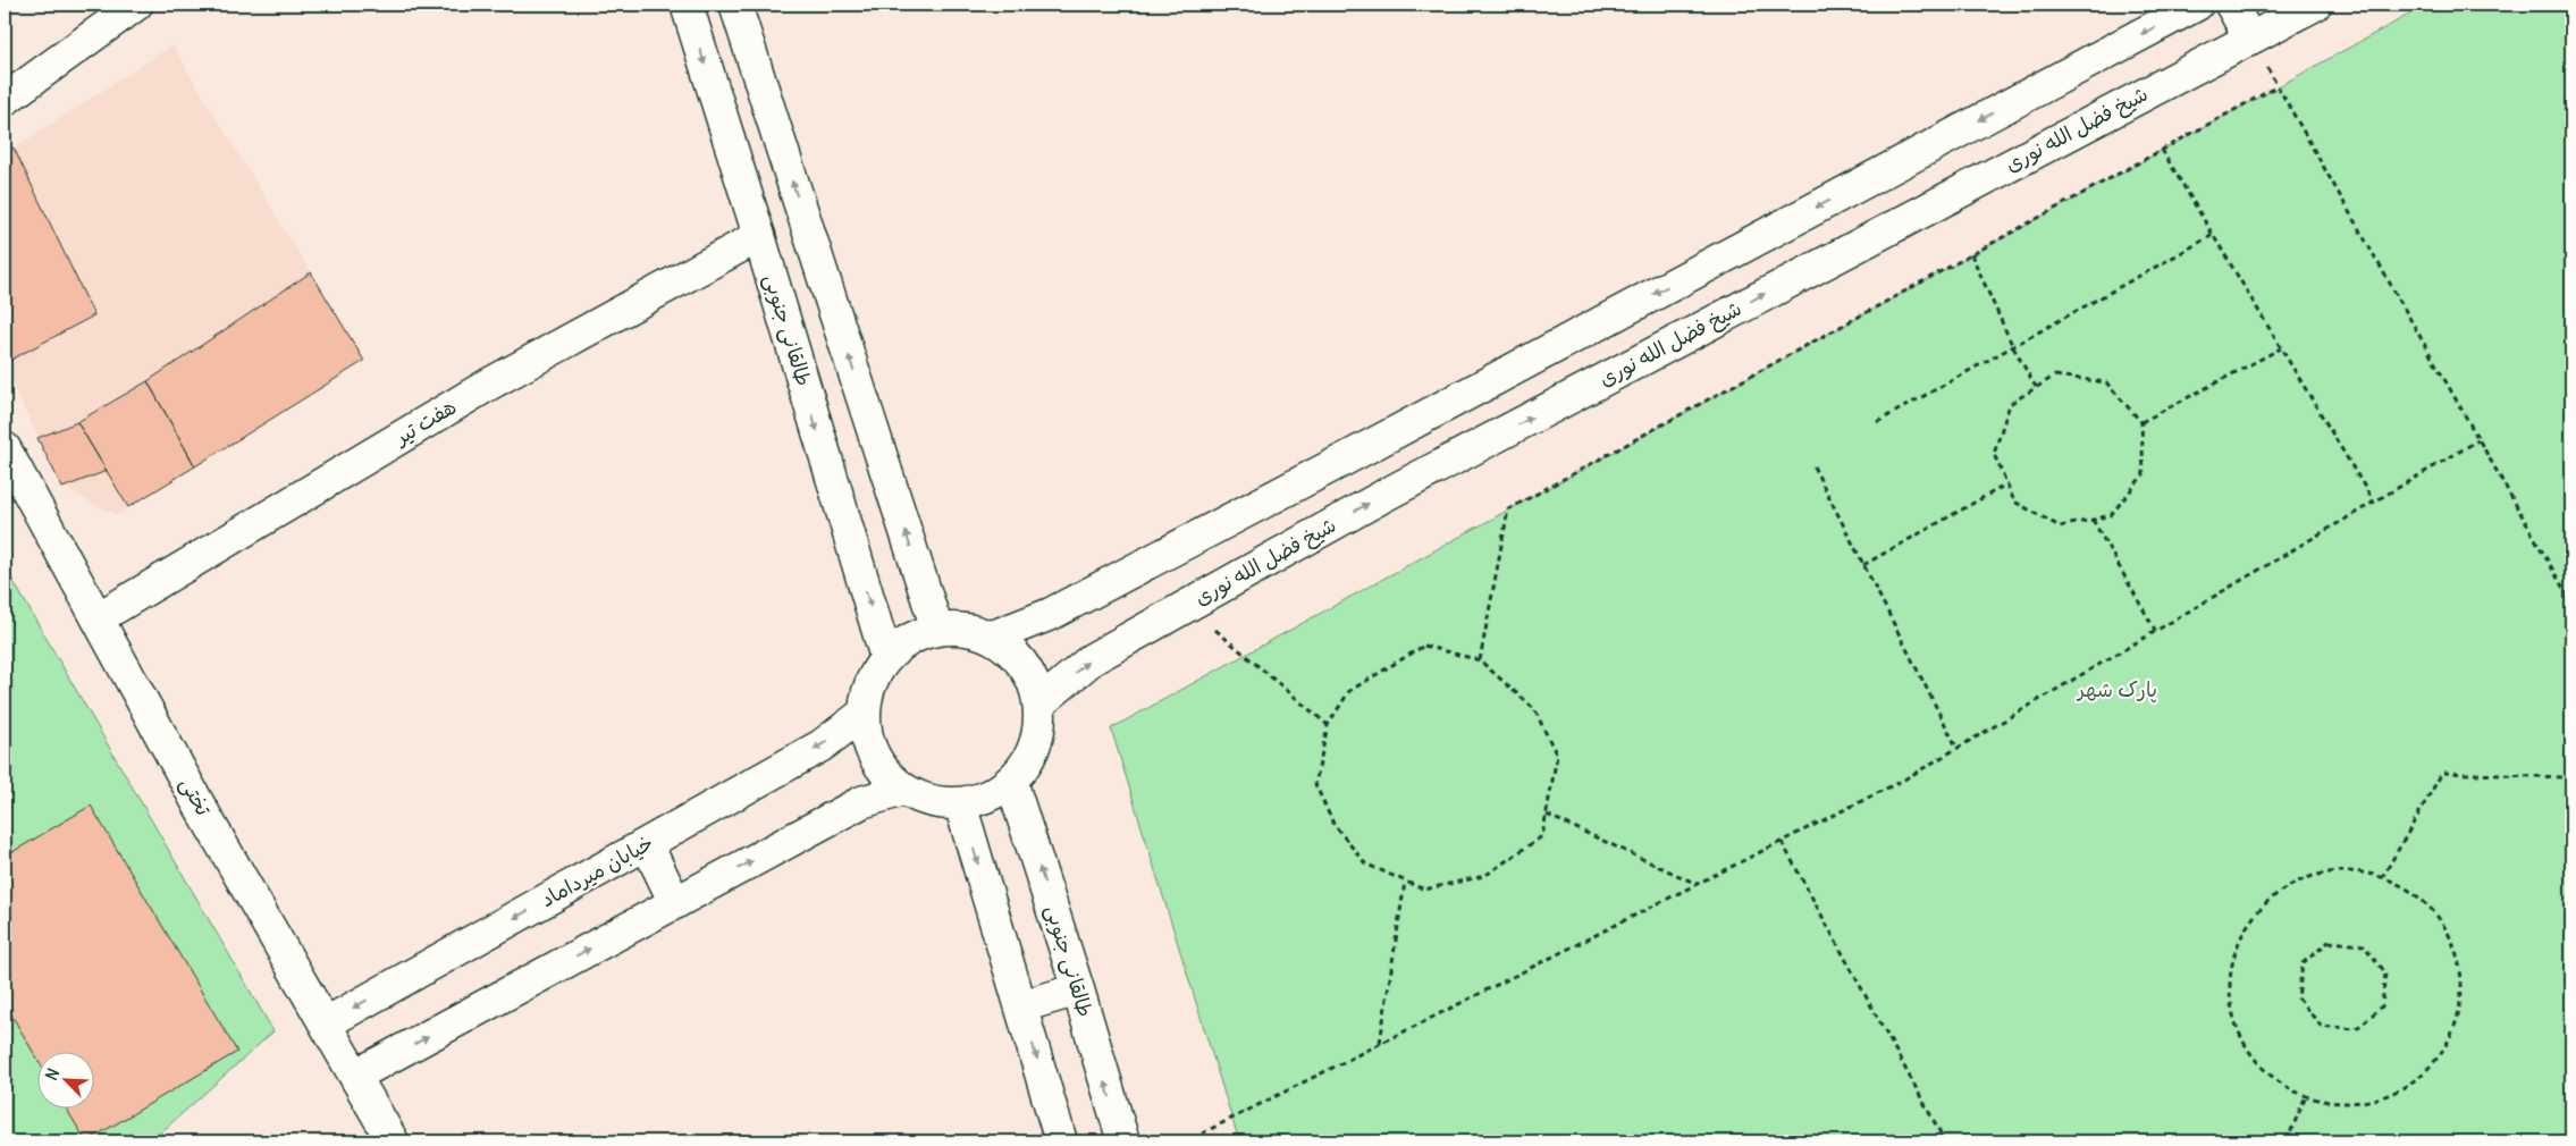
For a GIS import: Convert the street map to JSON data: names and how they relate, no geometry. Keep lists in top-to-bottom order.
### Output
{
  "streets": {
    "street": [
      "شیخ فضل الله نوری",
      "طالقانی جنوبی",
      "هفت تیر",
      "تختی",
      "خیابان میرداماد"
    ]
  },
  "crossings": [
    ["شیخ فضل الله نوری", "طالقانی جنوبی"],
    ["شیخ فضل الله نوری", "خیابان میرداماد"],
    ["طالقانی جنوبی", "هفت تیر"],
    ["طالقانی جنوبی", "خیابان میرداماد"],
    ["هفت تیر", "تختی"],
    ["تختی", "خیابان میرداماد"]
  ],
  "parks": ["پارک شهر"],
  "north": "top left"
}
